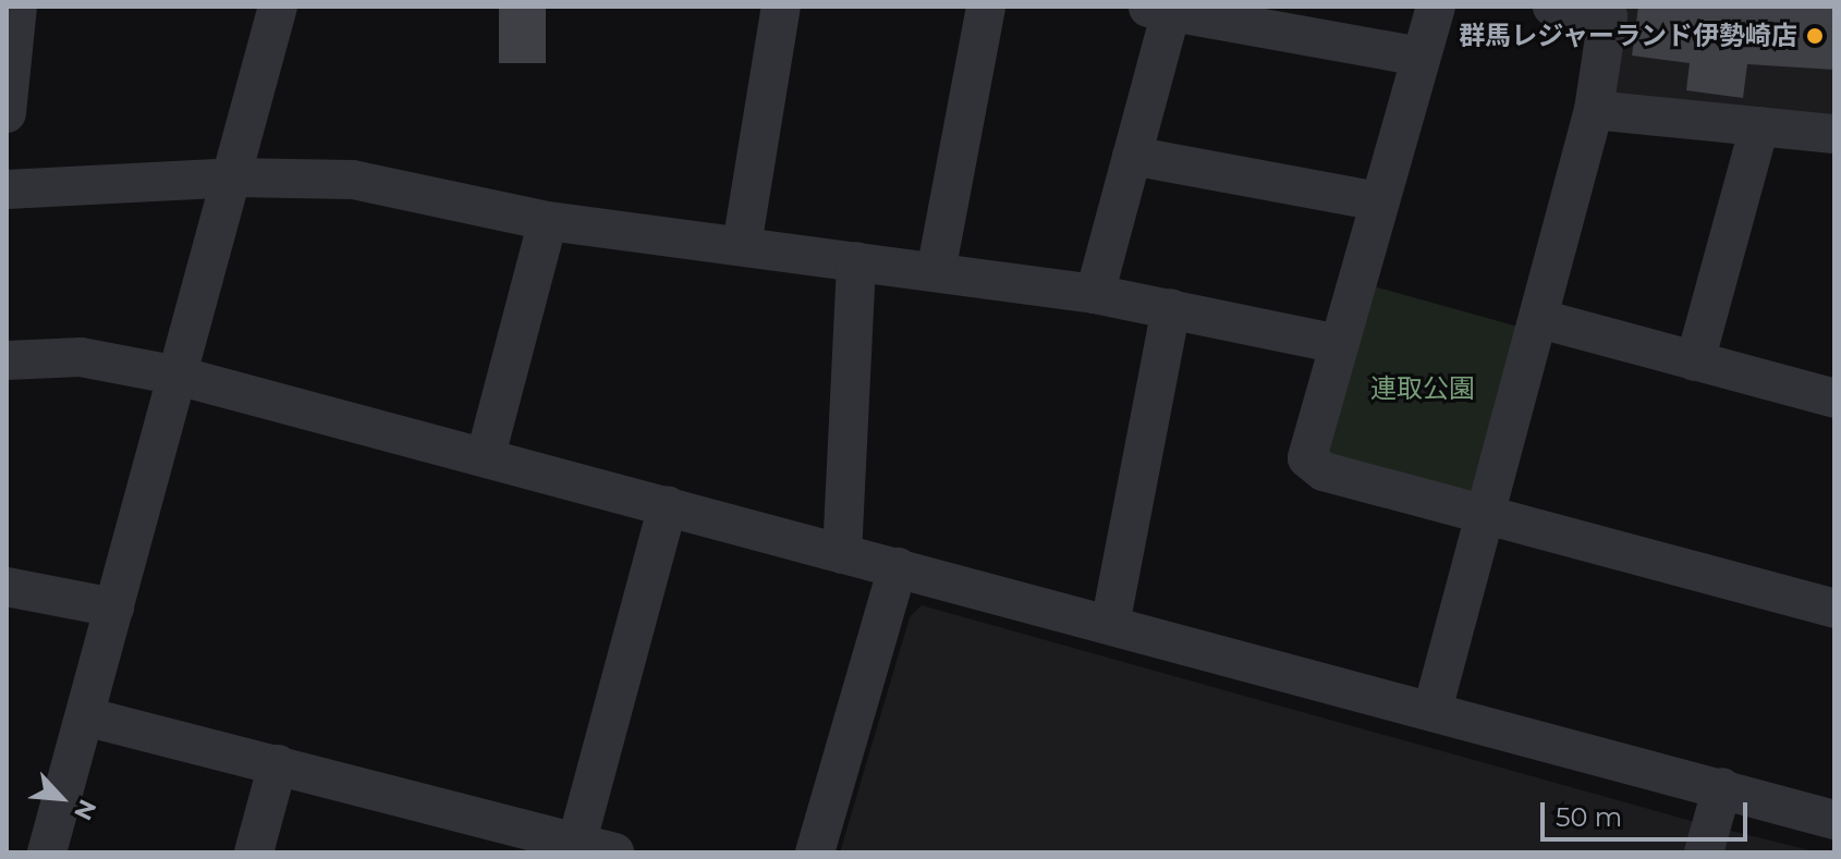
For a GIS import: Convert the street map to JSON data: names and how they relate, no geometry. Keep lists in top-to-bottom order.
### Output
{
  "parks": ["連取公園"],
  "places": ["群馬レジャーランド伊勢崎店"],
  "scale_bar": "50 m",
  "north": "bottom right"
}
